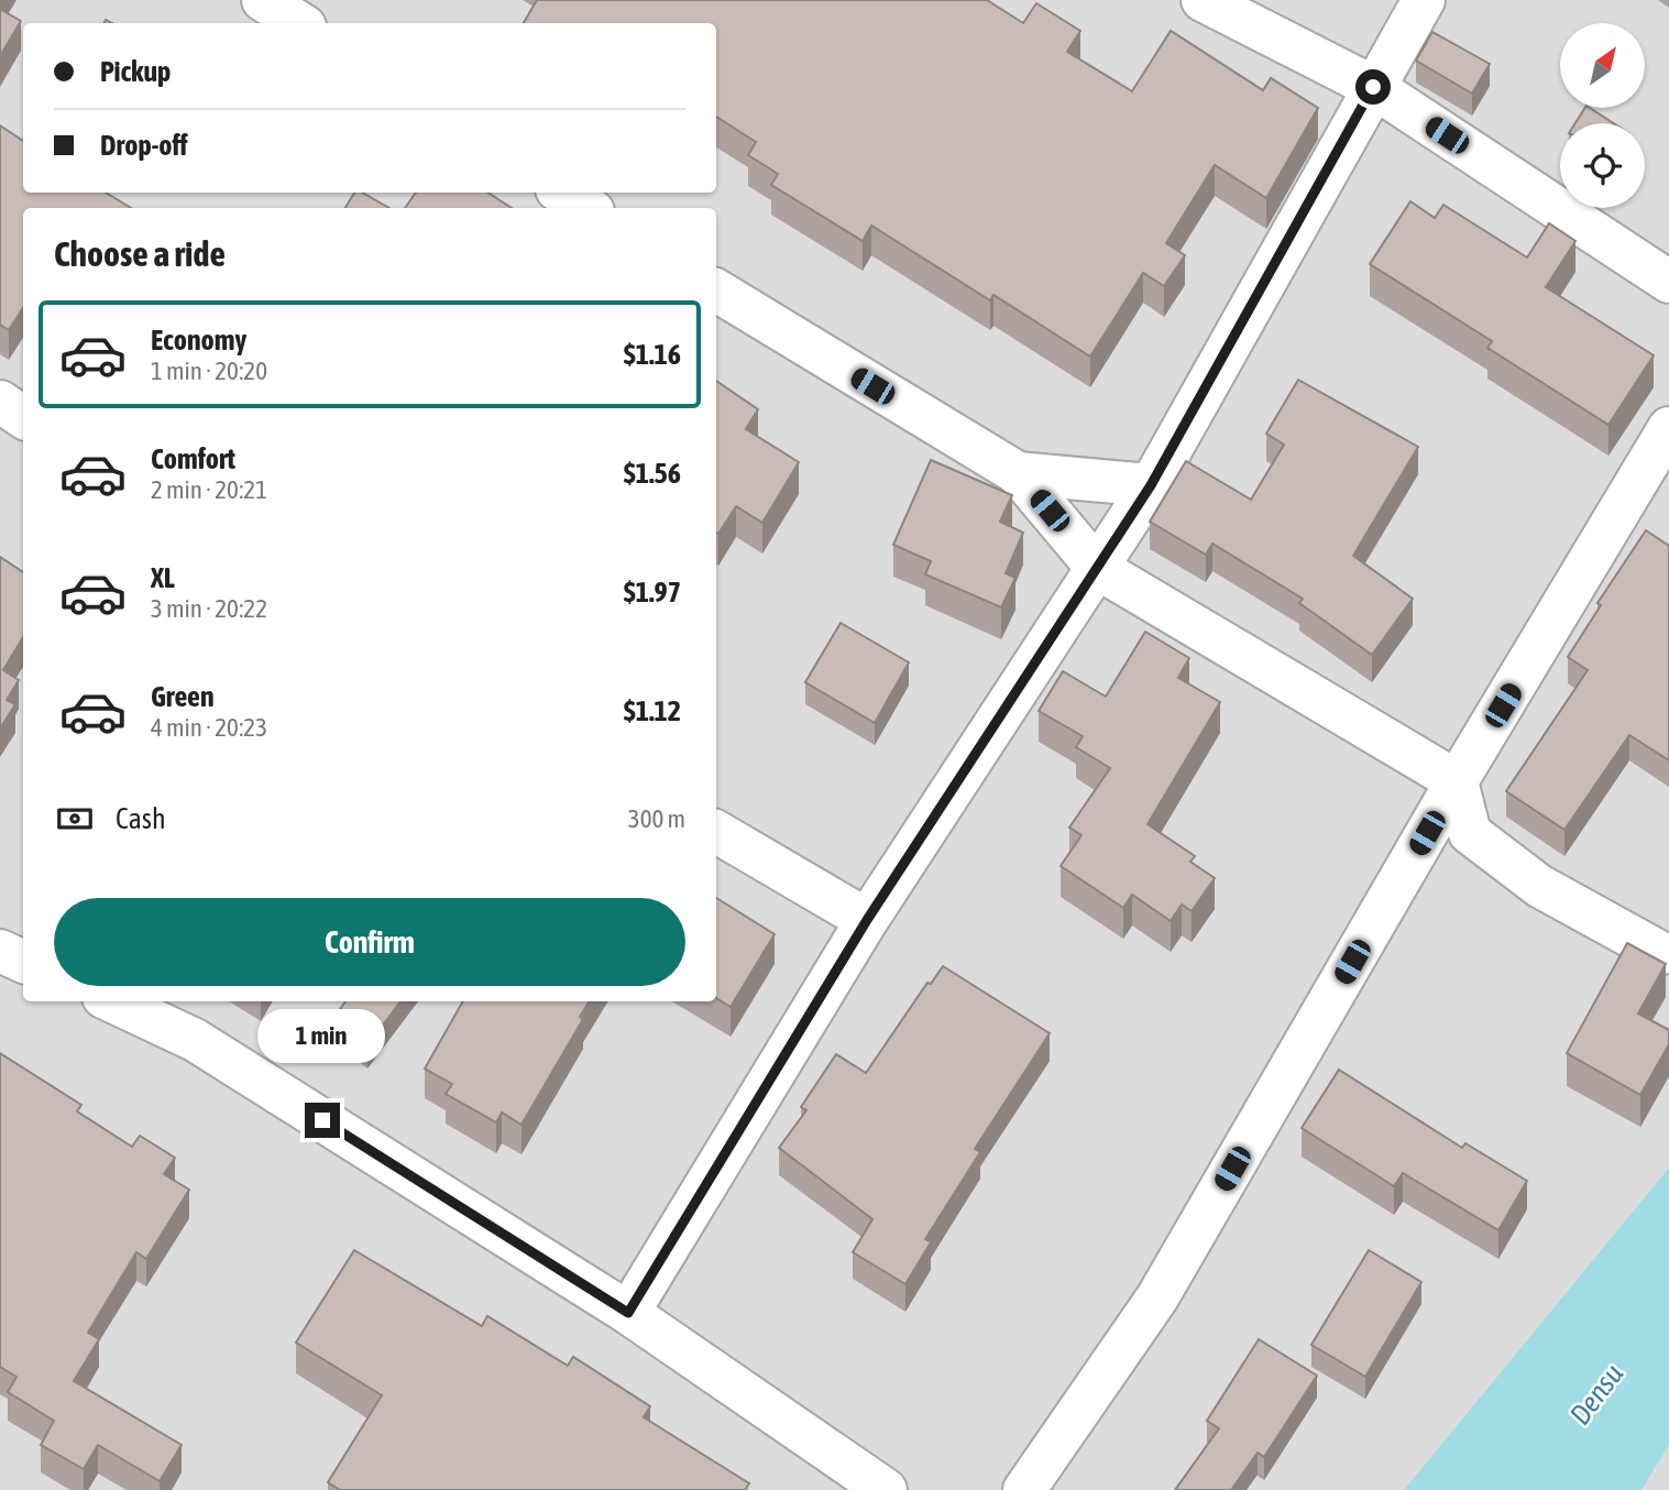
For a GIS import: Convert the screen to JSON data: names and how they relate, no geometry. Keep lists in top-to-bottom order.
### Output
{
  "water": ["Densu"],
  "north": "top right",
  "page": {
    "banner": ["Pickup", "Drop-off"],
    "heading": "Choose a ride",
    "list": [
      {
        "name": "Economy",
        "note": "1 min · 20:20",
        "value": "$1.16"
      },
      {
        "name": "Comfort",
        "note": "2 min · 20:21",
        "value": "$1.56"
      },
      {
        "name": "XL",
        "note": "3 min · 20:22",
        "value": "$1.97"
      },
      {
        "name": "Green",
        "note": "4 min · 20:23",
        "value": "$1.12"
      }
    ],
    "pay": ["Cash", "300 m"],
    "buttons": "Confirm",
    "bubble": "1 min"
  }
}
